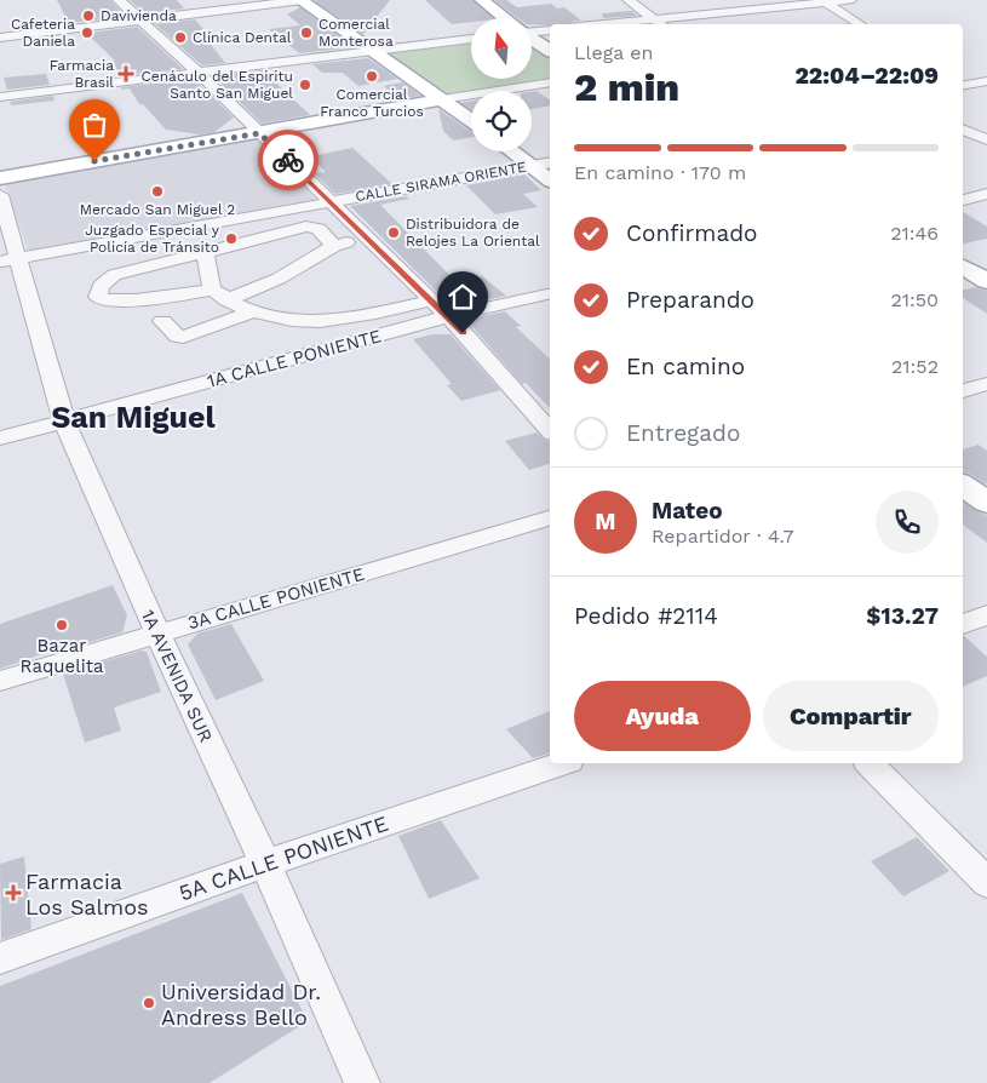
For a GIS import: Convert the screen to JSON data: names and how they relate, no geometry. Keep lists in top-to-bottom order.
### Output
{
  "streets": {
    "street": [
      "CALLE SIRAMA ORIENTE",
      "1A CALLE PONIENTE",
      "3A CALLE PONIENTE",
      "1A AVENIDA SUR",
      "5A CALLE PONIENTE"
    ]
  },
  "crossings": [
    ["CALLE SIRAMA ORIENTE", "1A AVENIDA SUR"],
    ["1A CALLE PONIENTE", "1A AVENIDA SUR"],
    ["3A CALLE PONIENTE", "1A AVENIDA SUR"],
    ["1A AVENIDA SUR", "5A CALLE PONIENTE"]
  ],
  "districts": ["San Miguel"],
  "places": {
    "other": [
      "Davivienda",
      "Cafeteria Daniela",
      "Comercial Monterosa",
      "Clínica Dental",
      "Comercial Franco Turcios",
      "Cenáculo del Espiritu Santo San Miguel",
      "Mercado San Miguel 2",
      "Distribuidora de Relojes La Oriental",
      "Juzgado Especial y Policía de Tránsito",
      "Bazar Raquelita",
      "Universidad Dr. Andress Bello"
    ],
    "health": ["Farmacia Brasil", "Farmacia Los Salmos"]
  },
  "north": "top",
  "page": {
    "heading": ["2 min", "Llega en", "22:04–22:09"],
    "panel": [
      "Mateo",
      "Repartidor · 4.7",
      "Pedido #2114",
      "$13.27"
    ],
    "bar": "En camino · 170 m",
    "list": [
      ["Confirmado", "21:46"],
      ["Preparando", "21:50"],
      ["En camino", "21:52"],
      "Entregado"
    ],
    "round": "M",
    "buttons": ["Ayuda", "Compartir"]
  }
}
